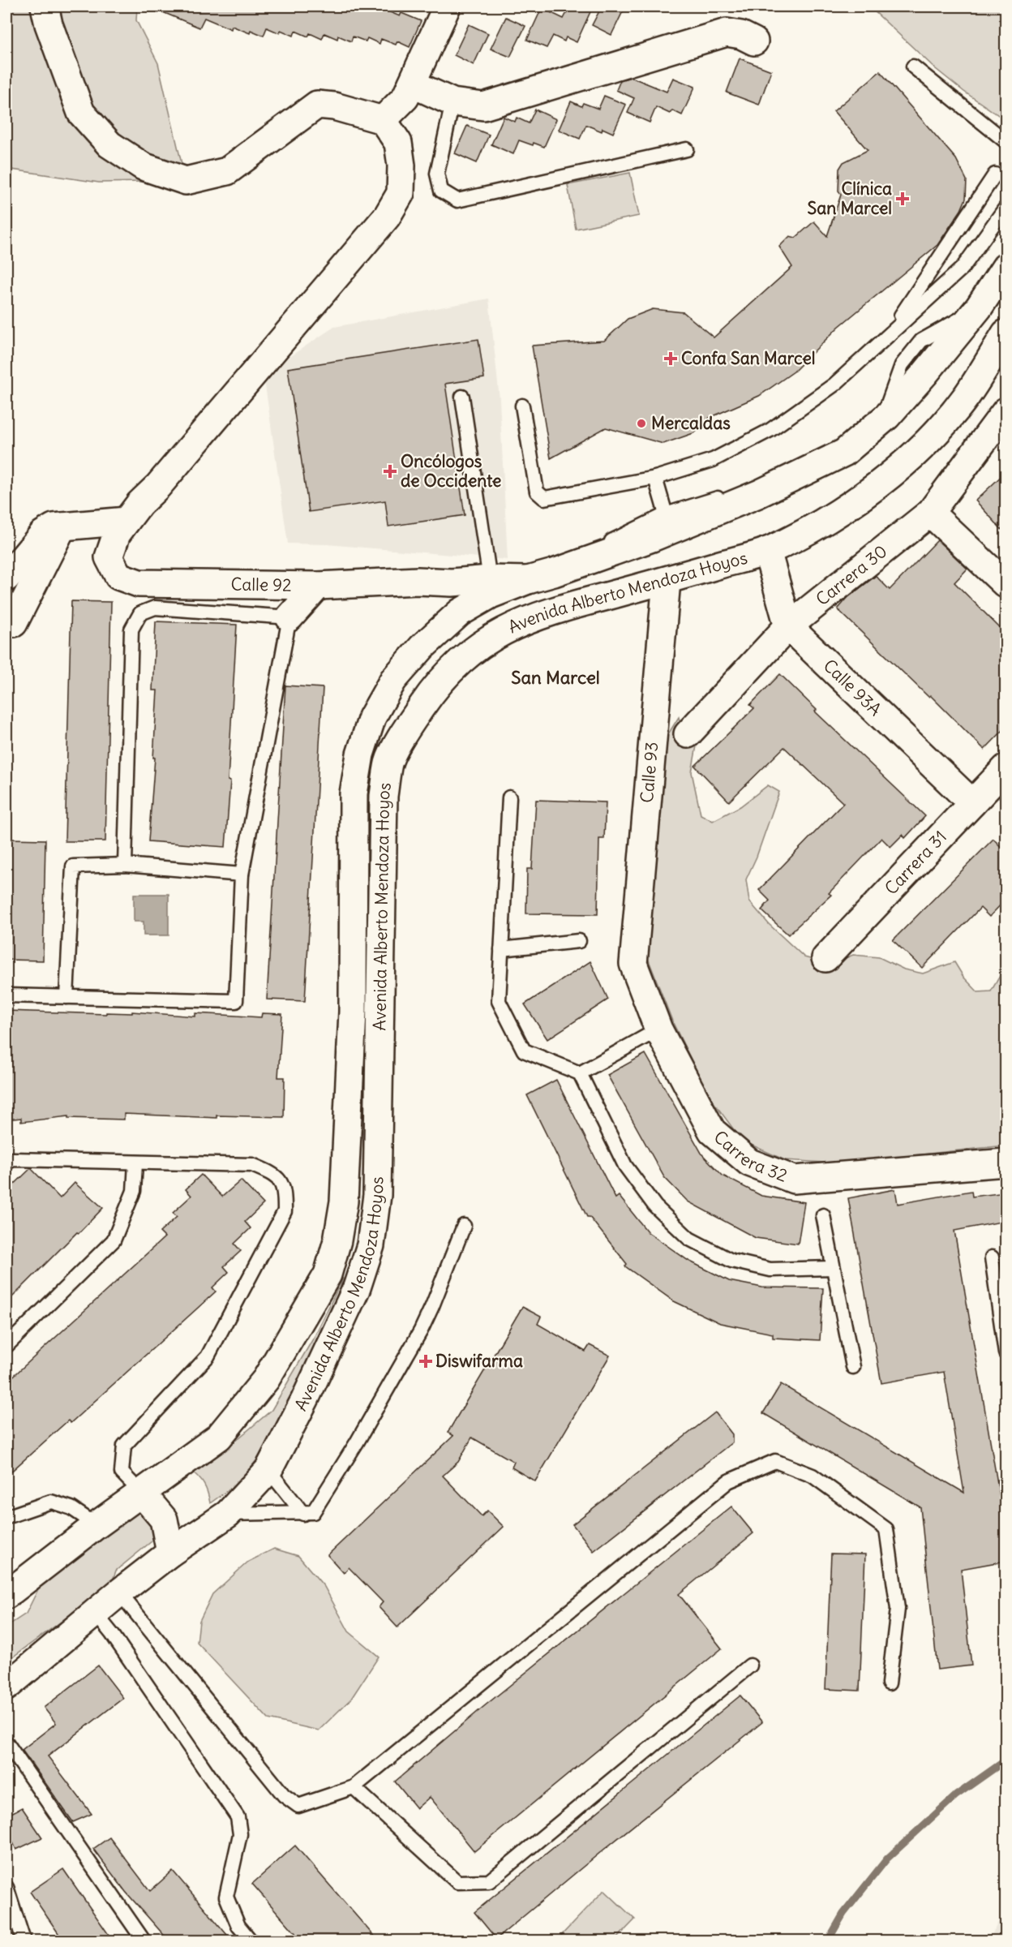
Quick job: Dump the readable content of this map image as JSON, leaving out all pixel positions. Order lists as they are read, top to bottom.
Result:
{
  "streets": {
    "street": [
      "Carrera 30",
      "Calle 92",
      "Avenida Alberto Mendoza Hoyos",
      "Calle 93A",
      "Calle 93",
      "Carrera 31",
      "Carrera 32"
    ]
  },
  "crossings": [
    ["Carrera 30", "Calle 93A"],
    ["Calle 92", "Avenida Alberto Mendoza Hoyos"],
    ["Avenida Alberto Mendoza Hoyos", "Calle 93"],
    ["Calle 93A", "Carrera 31"],
    ["Calle 93", "Carrera 32"]
  ],
  "districts": ["San Marcel"],
  "places": {
    "health": [
      "Clínica San Marcel",
      "Confa San Marcel",
      "Oncólogos de Occidente",
      "Diswifarma"
    ],
    "other": ["Mercaldas"]
  }
}
